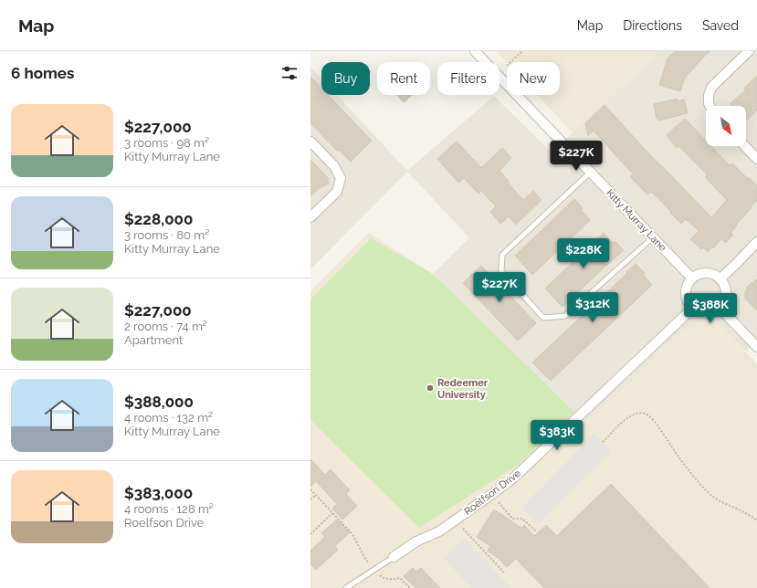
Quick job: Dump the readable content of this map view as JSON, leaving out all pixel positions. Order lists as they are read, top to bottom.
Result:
{
  "streets": {
    "street": ["Kitty Murray Lane", "Roelfson Drive"]
  },
  "crossings": [
    ["Kitty Murray Lane", "Roelfson Drive"]
  ],
  "places": ["Redeemer University"],
  "north": "bottom right",
  "page": {
    "header": "Map",
    "nav": ["Map", "Directions", "Saved"],
    "heading": "6 homes",
    "chip": [
      "Buy",
      "Rent",
      "Filters",
      "New"
    ],
    "list": [
      {
        "name": "$227,000",
        "note": "3 rooms · 98 m² · Kitty Murray Lane"
      },
      {
        "name": "$228,000",
        "note": "3 rooms · 80 m² · Kitty Murray Lane"
      },
      {
        "name": "$227,000",
        "note": "2 rooms · 74 m² · Apartment"
      },
      {
        "name": "$388,000",
        "note": "4 rooms · 132 m² · Kitty Murray Lane"
      },
      {
        "name": "$383,000",
        "note": "4 rooms · 128 m² · Roelfson Drive"
      }
    ],
    "price": [
      "$227K",
      "$228K",
      "$227K",
      "$312K",
      "$388K",
      "$383K"
    ]
  }
}
